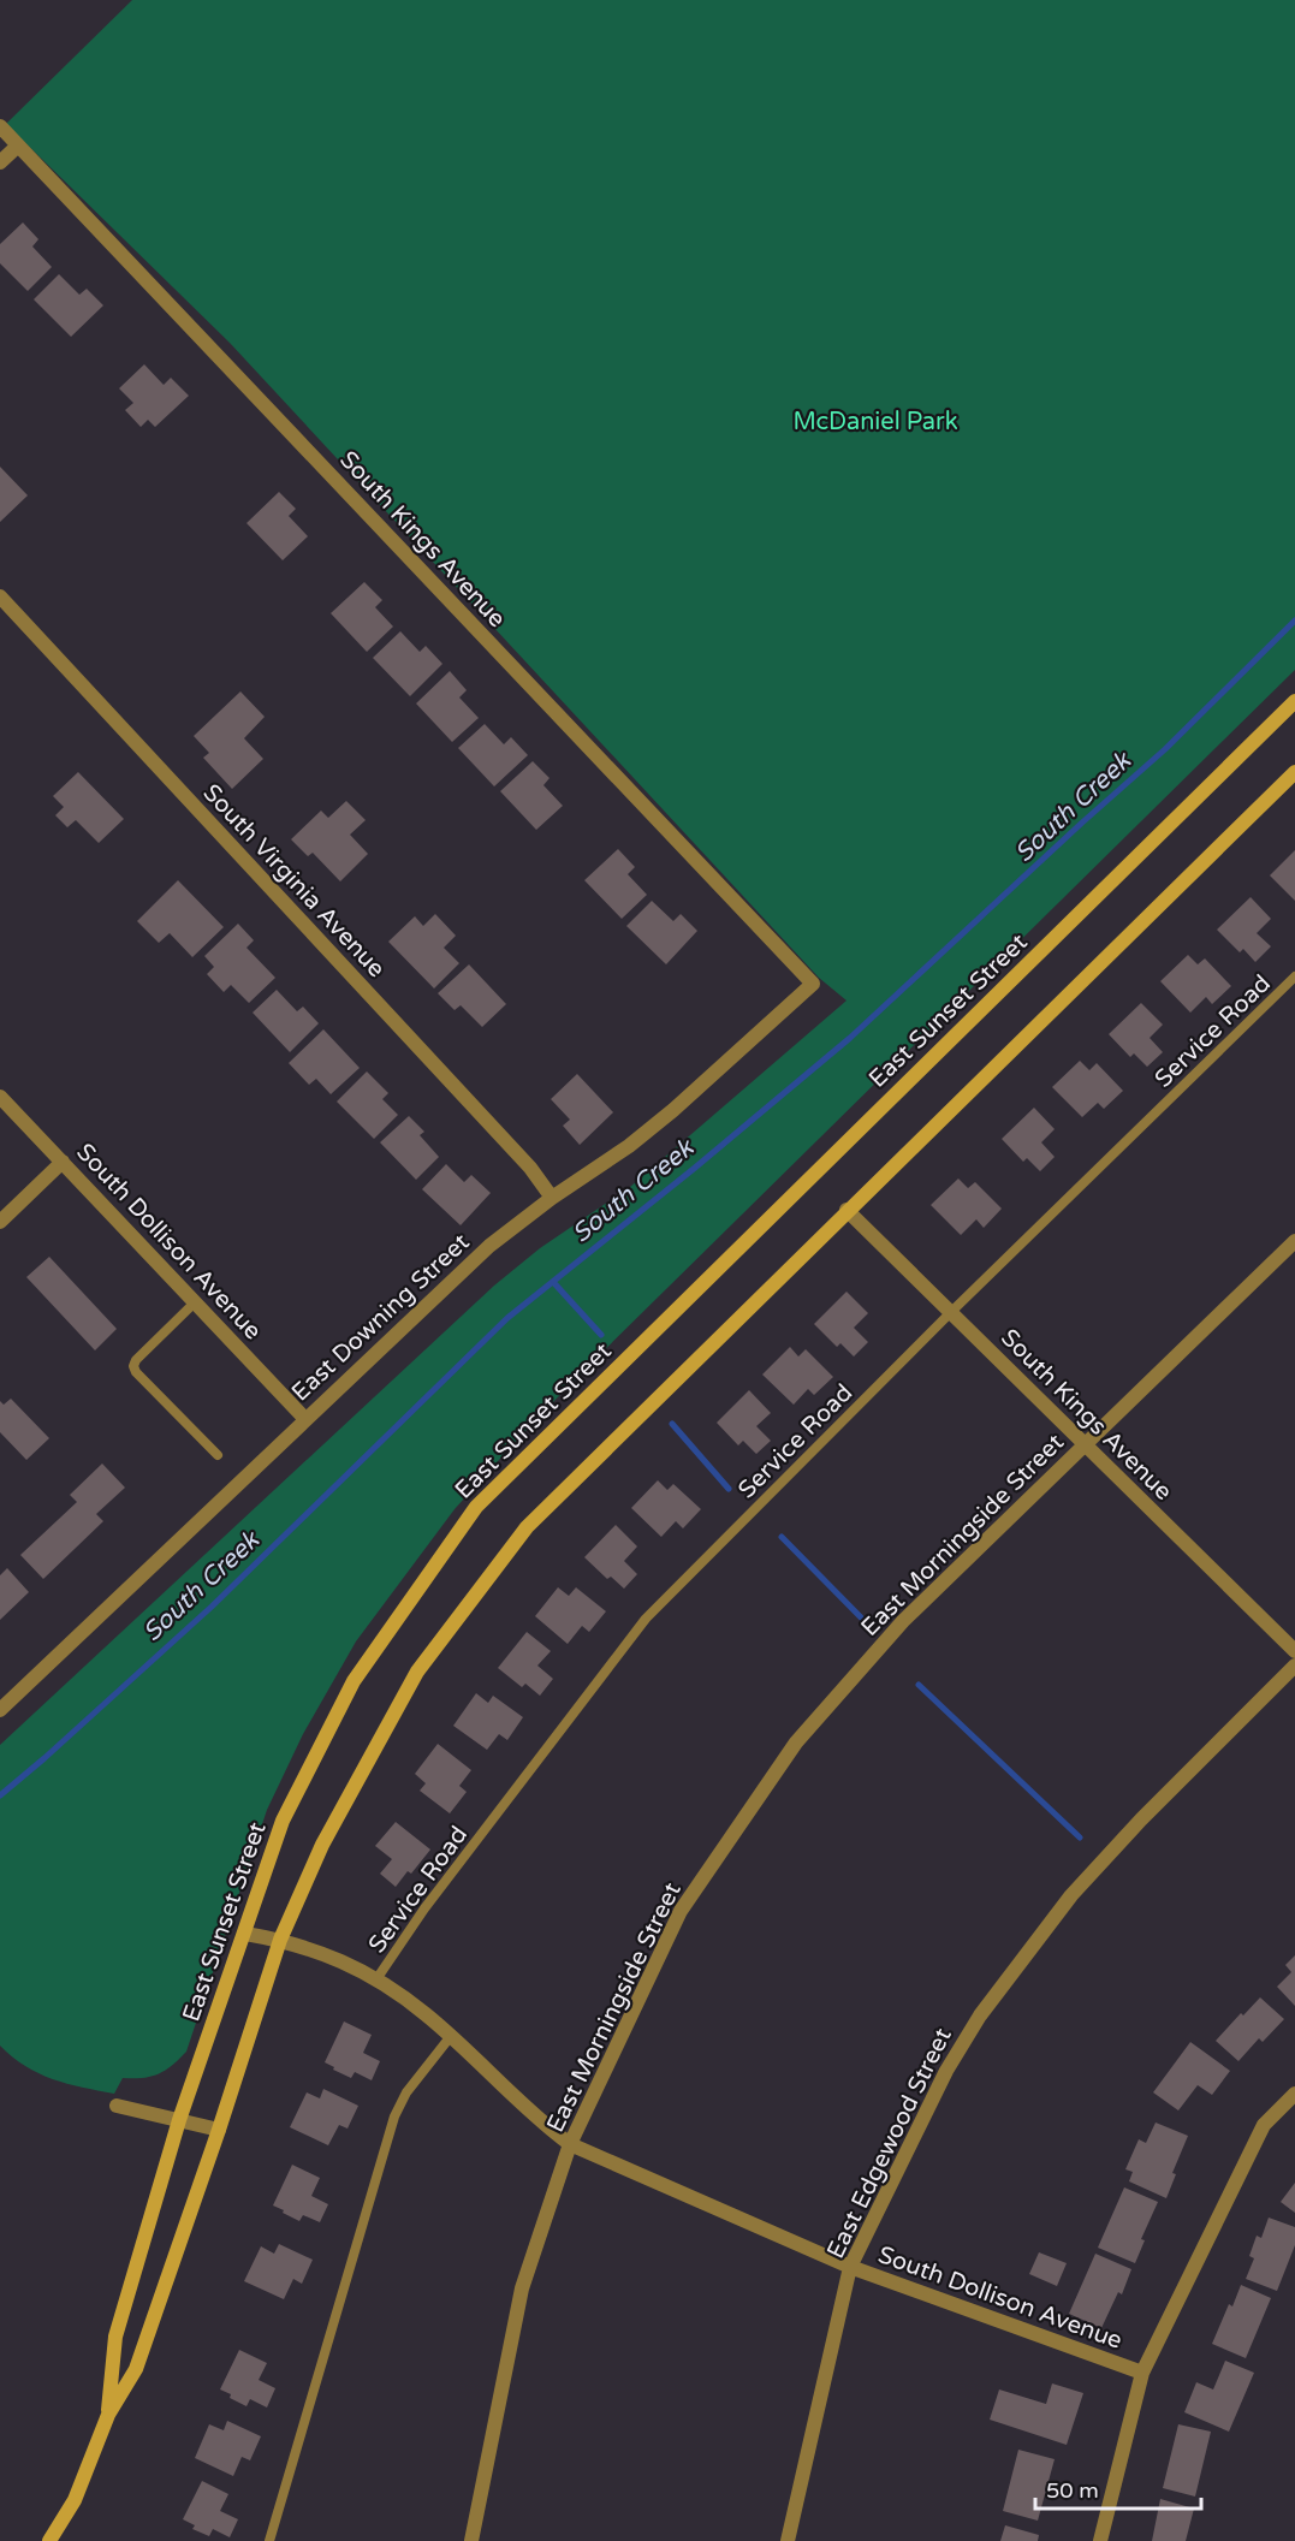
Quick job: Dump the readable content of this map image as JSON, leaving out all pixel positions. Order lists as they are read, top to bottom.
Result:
{
  "streets": {
    "main road": ["East Sunset Street"],
    "street": [
      "South Kings Avenue",
      "South Virginia Avenue",
      "South Dollison Avenue",
      "East Downing Street",
      "East Morningside Street",
      "East Edgewood Street"
    ],
    "lane": ["Service Road"]
  },
  "crossings": [
    ["South Kings Avenue", "East Sunset Street"],
    ["South Kings Avenue", "Service Road"],
    ["South Kings Avenue", "East Downing Street"],
    ["South Kings Avenue", "East Morningside Street"],
    ["South Virginia Avenue", "East Downing Street"],
    ["East Sunset Street", "South Dollison Avenue"],
    ["Service Road", "South Dollison Avenue"],
    ["South Dollison Avenue", "East Downing Street"],
    ["South Dollison Avenue", "East Morningside Street"],
    ["South Dollison Avenue", "East Edgewood Street"]
  ],
  "water": ["South Creek"],
  "parks": ["McDaniel Park"],
  "scale_bar": "50 m"
}
